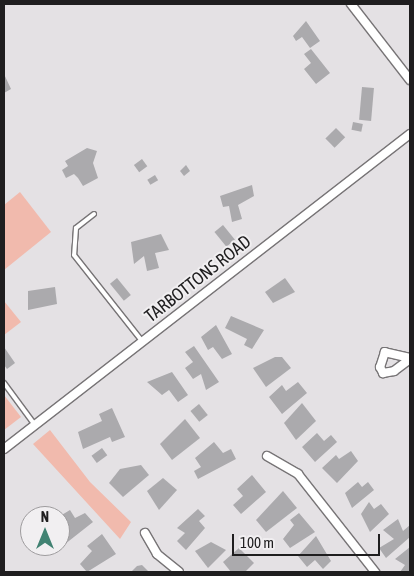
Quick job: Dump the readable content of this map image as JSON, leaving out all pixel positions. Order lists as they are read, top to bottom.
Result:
{
  "streets": {
    "street": ["TARBOTTONS ROAD"]
  },
  "scale_bar": "100 m",
  "north": "top"
}
